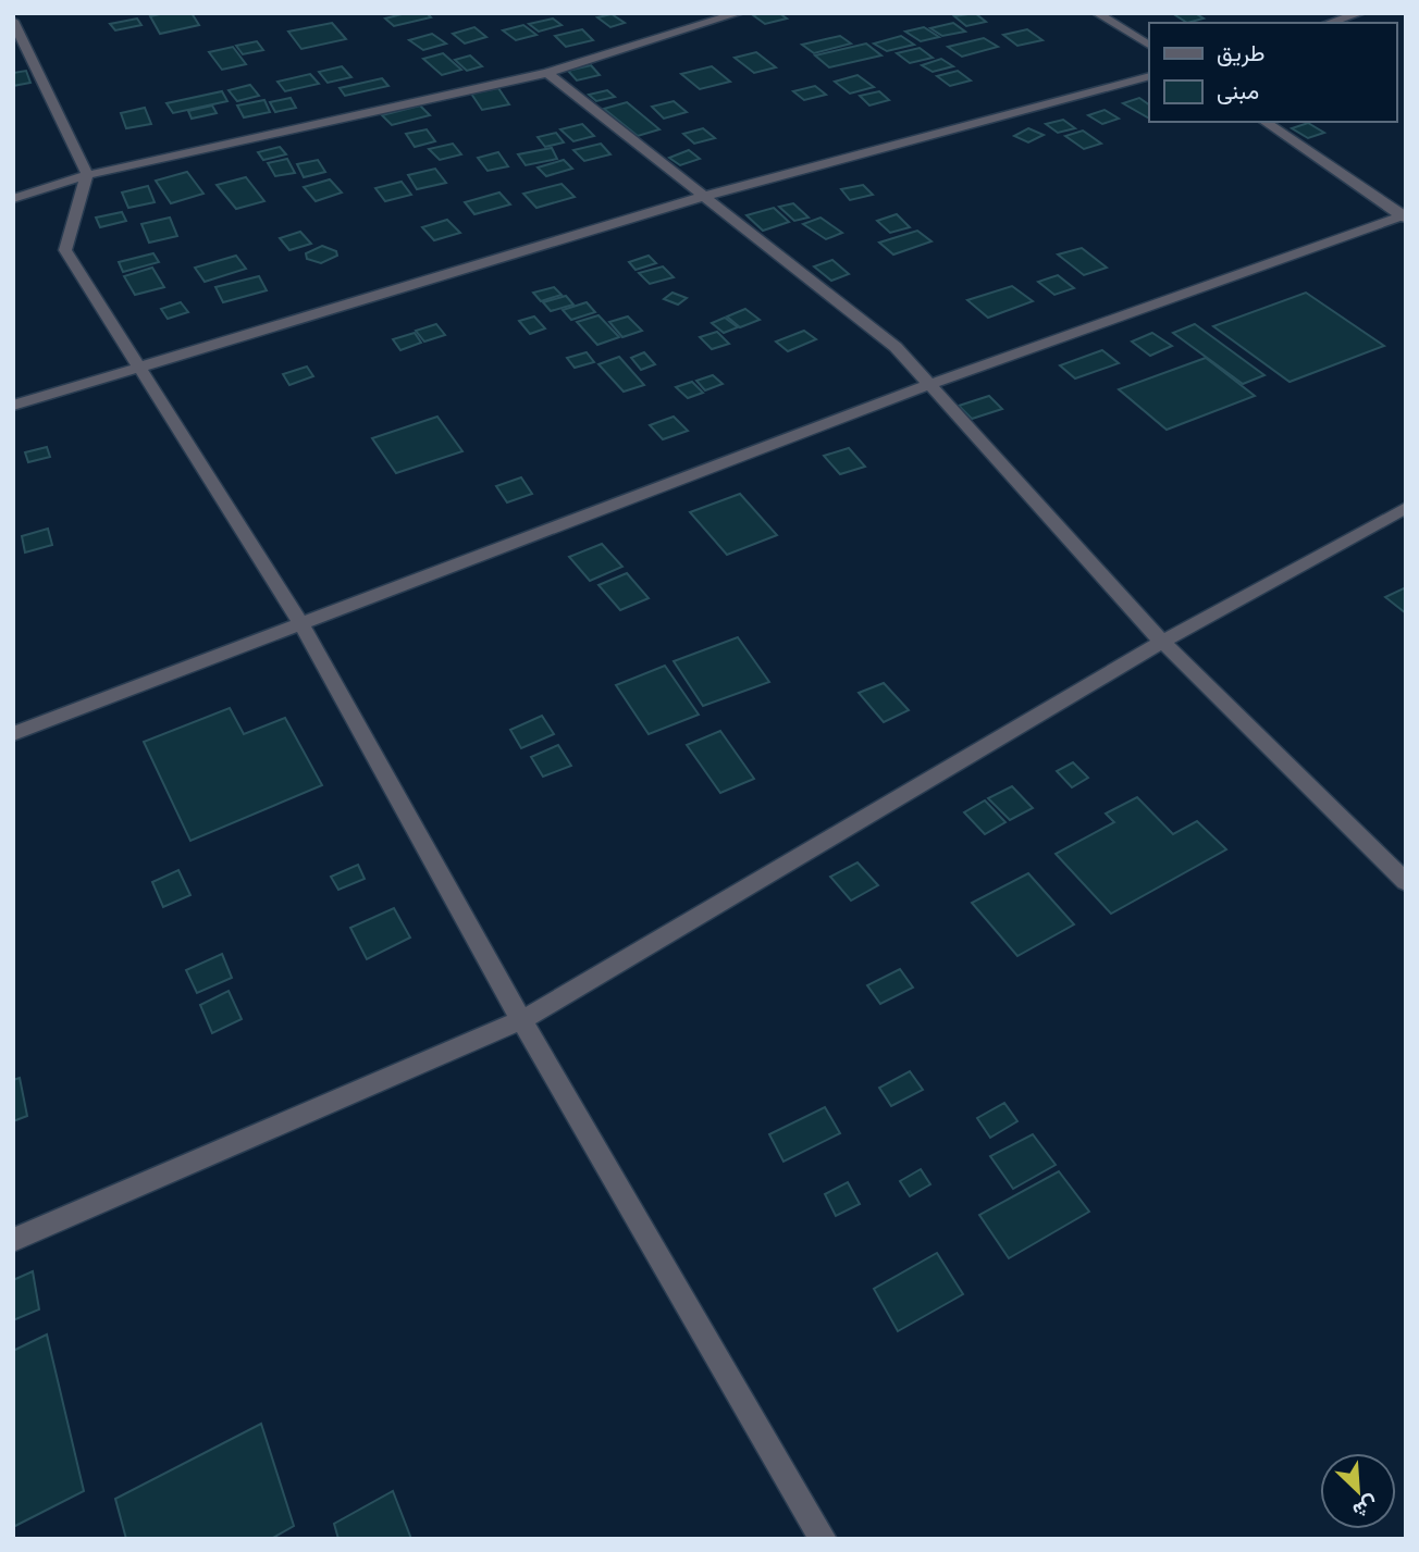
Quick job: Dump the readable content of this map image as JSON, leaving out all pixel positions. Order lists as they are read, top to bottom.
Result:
{
  "legend": ["طريق", "مبنى"],
  "north": "bottom right"
}
